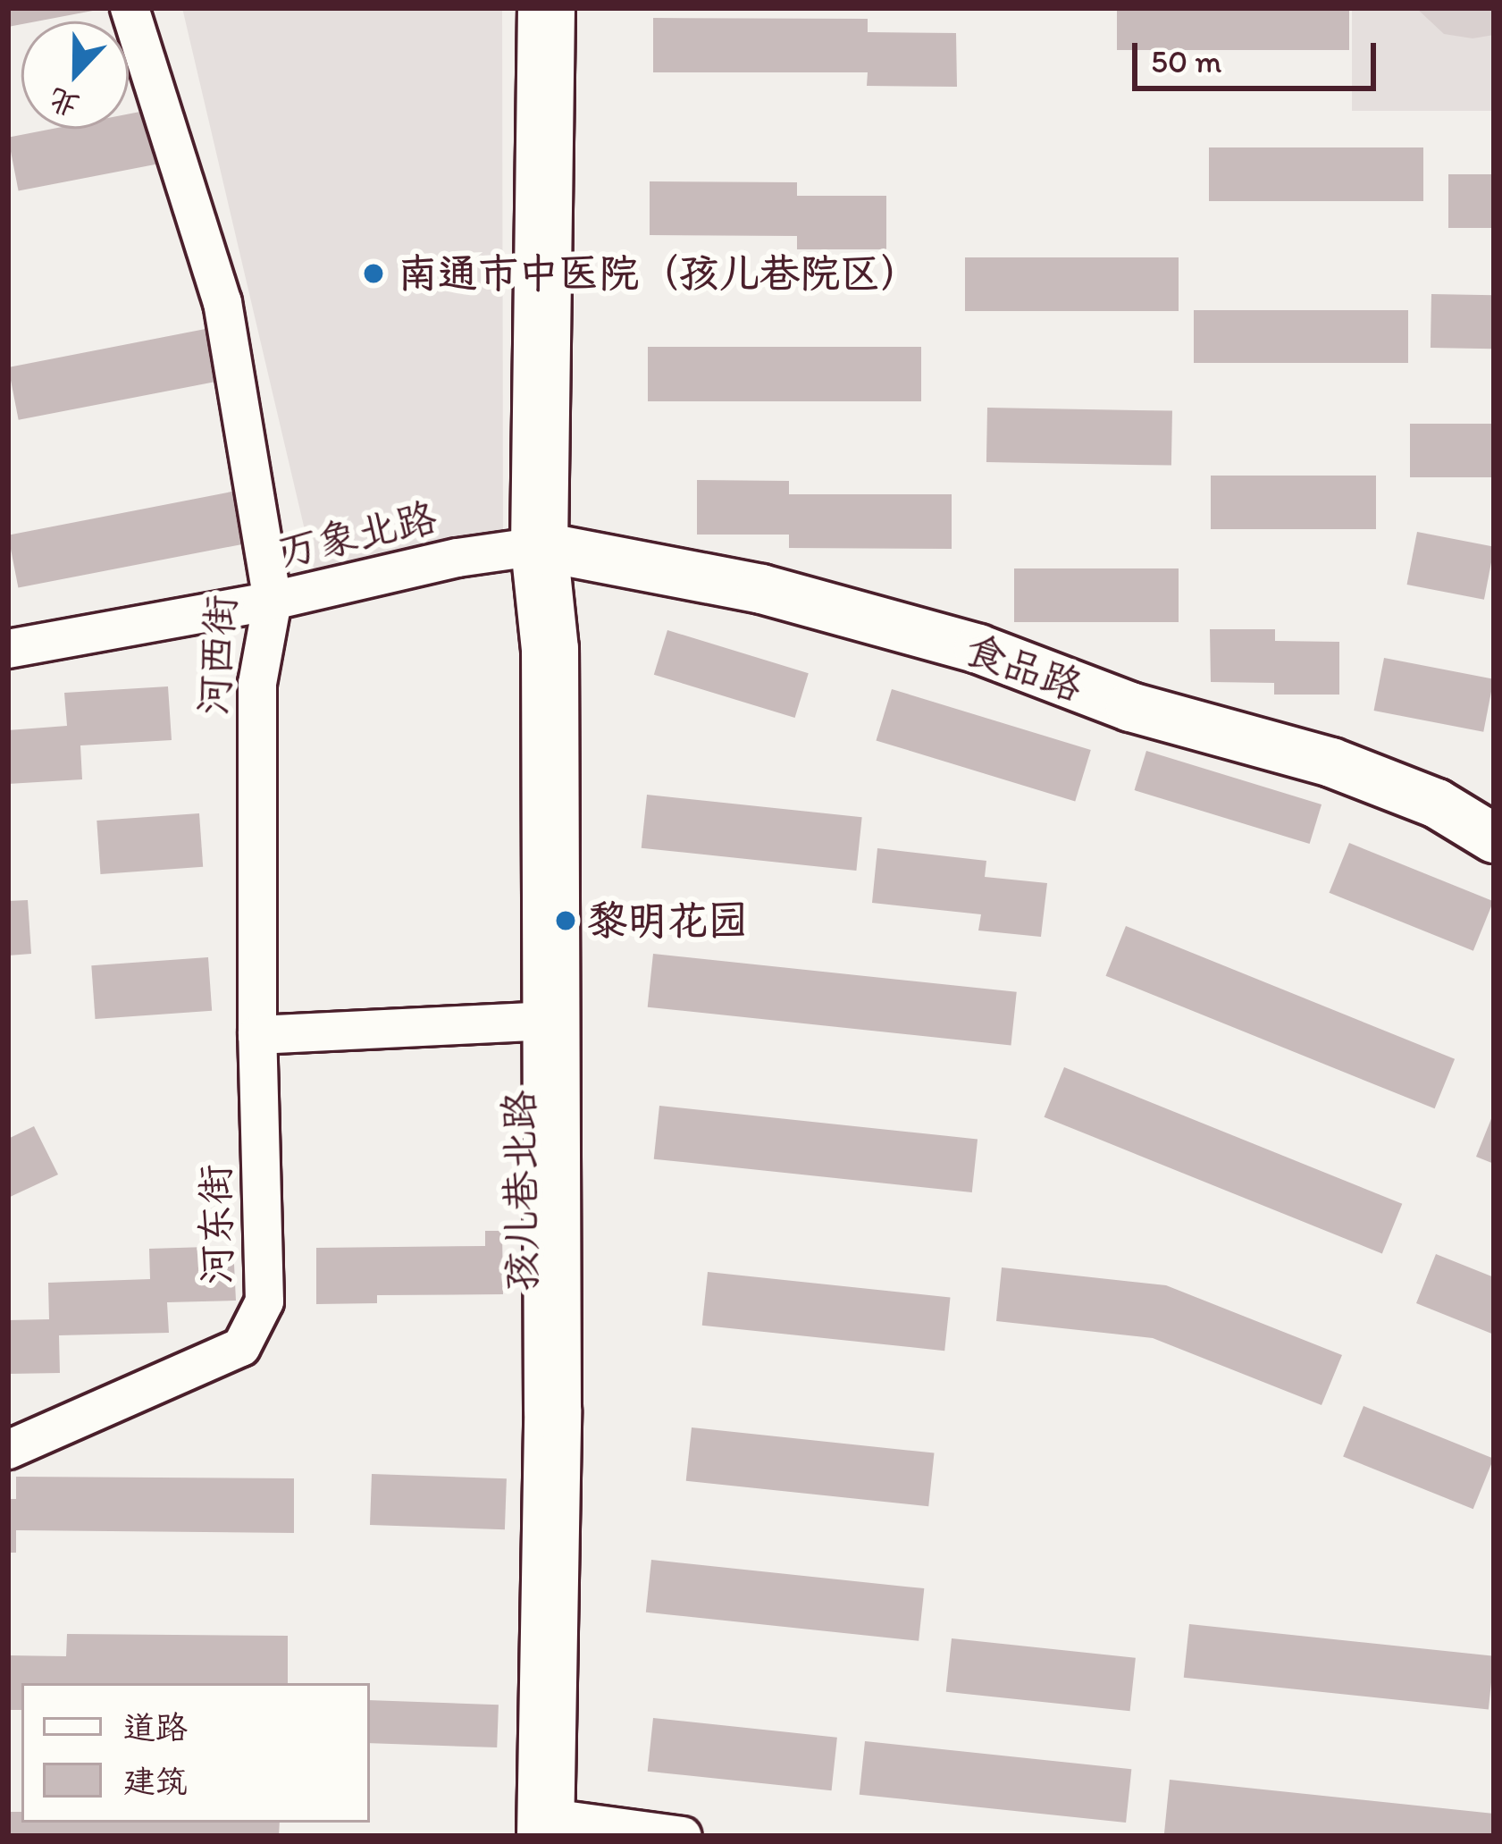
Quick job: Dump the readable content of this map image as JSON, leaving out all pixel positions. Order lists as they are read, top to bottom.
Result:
{
  "streets": {
    "main road": ["孩儿巷北路"],
    "street": [
      "万象北路",
      "河西街",
      "食品路",
      "河东街"
    ]
  },
  "crossings": [
    ["万象北路", "河西街"],
    ["万象北路", "食品路"],
    ["万象北路", "孩儿巷北路"],
    ["河西街", "河东街"],
    ["食品路", "孩儿巷北路"]
  ],
  "places": ["南通市中医院（孩儿巷院区）", "黎明花园"],
  "legend": ["道路", "建筑"],
  "scale_bar": "50 m",
  "north": "bottom"
}
